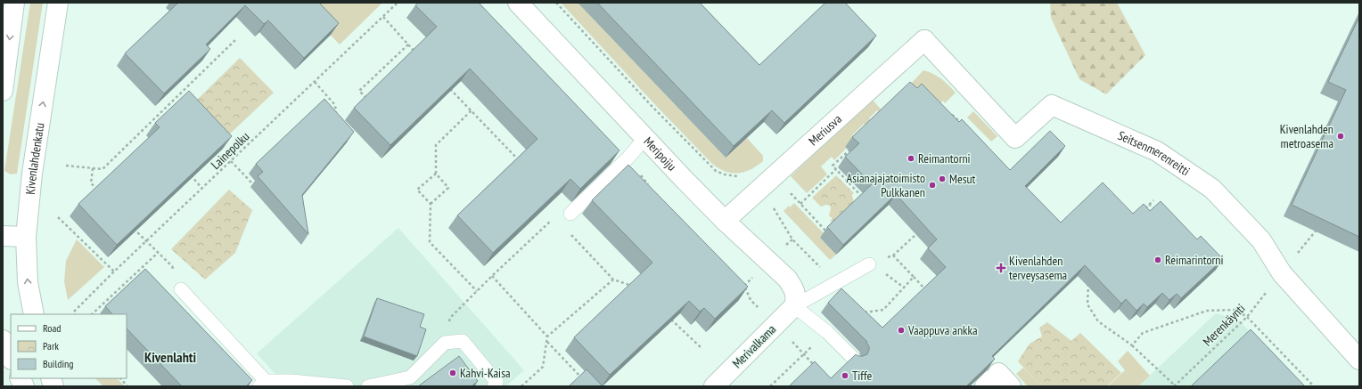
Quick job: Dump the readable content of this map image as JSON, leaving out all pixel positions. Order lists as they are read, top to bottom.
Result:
{
  "streets": {
    "street": [
      "Meriusva",
      "Meripoiju",
      "Seitsenmerenreitti",
      "Kivenlahdenkatu",
      "Merivalkama"
    ],
    "path": ["Lainepolku", "Merenkäynti"]
  },
  "crossings": [
    ["Meriusva", "Meripoiju"],
    ["Meriusva", "Seitsenmerenreitti"],
    ["Meripoiju", "Merivalkama"],
    ["Seitsenmerenreitti", "Merenkäynti"]
  ],
  "one_way": ["Kivenlahdenkatu"],
  "districts": ["Kivenlahti"],
  "places": {
    "other": [
      "Kivenlahden metroasema",
      "Reimantorni",
      "Mesut",
      "Asianajajatoimisto Pulkkanen",
      "Reimarintorni",
      "Vaappuva ankka",
      "Kahvi-Kaisa",
      "Tiffe"
    ],
    "health": ["Kivenlahden terveysasema"]
  },
  "legend": ["Road", "Park", "Building"]
}
